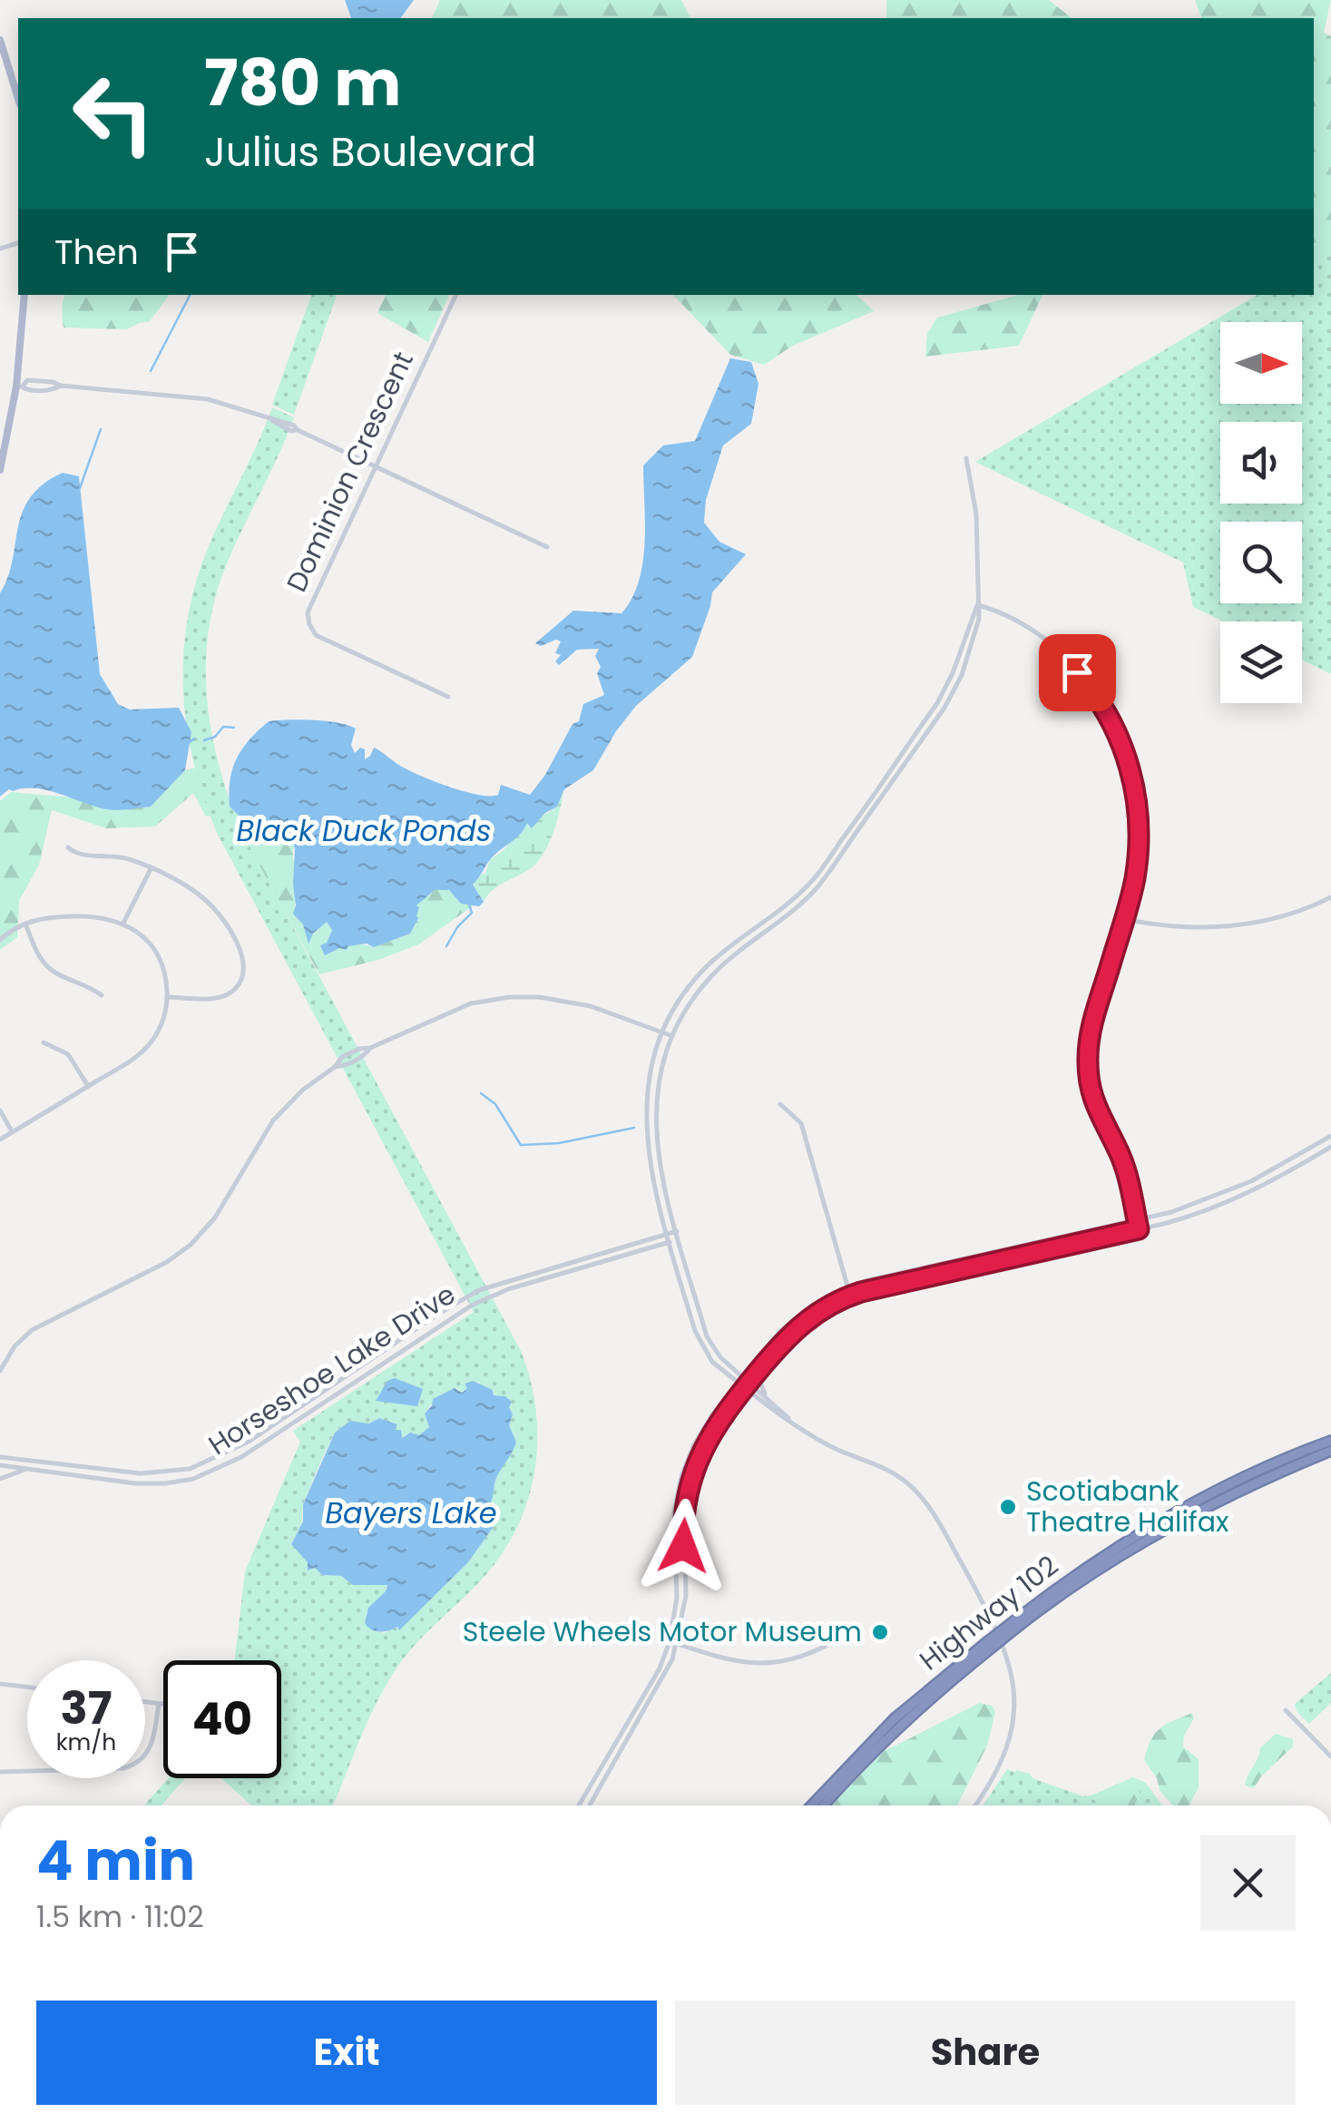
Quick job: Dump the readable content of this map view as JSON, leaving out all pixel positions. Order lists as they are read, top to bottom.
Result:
{
  "streets": {
    "highway": ["Highway 102"],
    "street": ["Dominion Crescent", "Horseshoe Lake Drive"]
  },
  "water": ["Black Duck Ponds", "Bayers Lake"],
  "places": ["Scotiabank Theatre Halifax", "Steele Wheels Motor Museum"],
  "north": "right",
  "page": {
    "turn": ["780 m", "Julius Boulevard"],
    "then": "Then",
    "speed": "37 km/h",
    "limit": "40",
    "heading": ["4 min", "1.5 km · 11:02"],
    "buttons": ["Exit", "Share"]
  }
}
